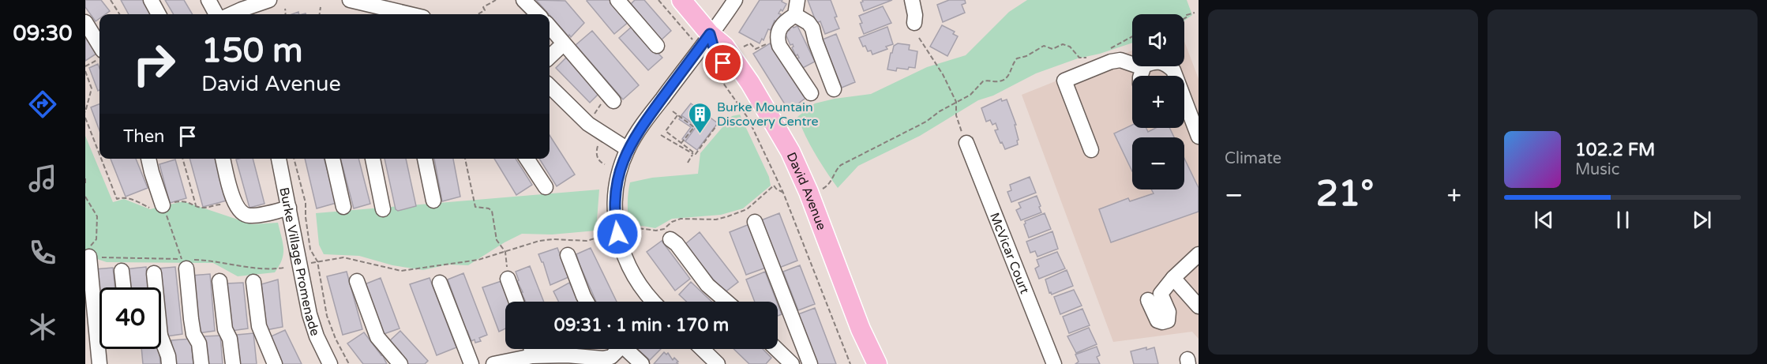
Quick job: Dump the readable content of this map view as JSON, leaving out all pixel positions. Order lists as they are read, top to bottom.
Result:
{
  "streets": {
    "main road": ["David Avenue"],
    "street": ["McVicar Court", "Burke Village Promenade"]
  },
  "places": {
    "building": ["Burke Mountain Discovery Centre"]
  },
  "page": {
    "tabs": "09:30",
    "tile": "Climate",
    "map_buttons": ["+", "−"],
    "turn": ["150 m", "David Avenue"],
    "then": "Then",
    "song": ["102.2 FM", "Music"],
    "heat": ["−", "21°", "+"],
    "limit": "40",
    "trip": "09:31 · 1 min · 170 m"
  }
}
